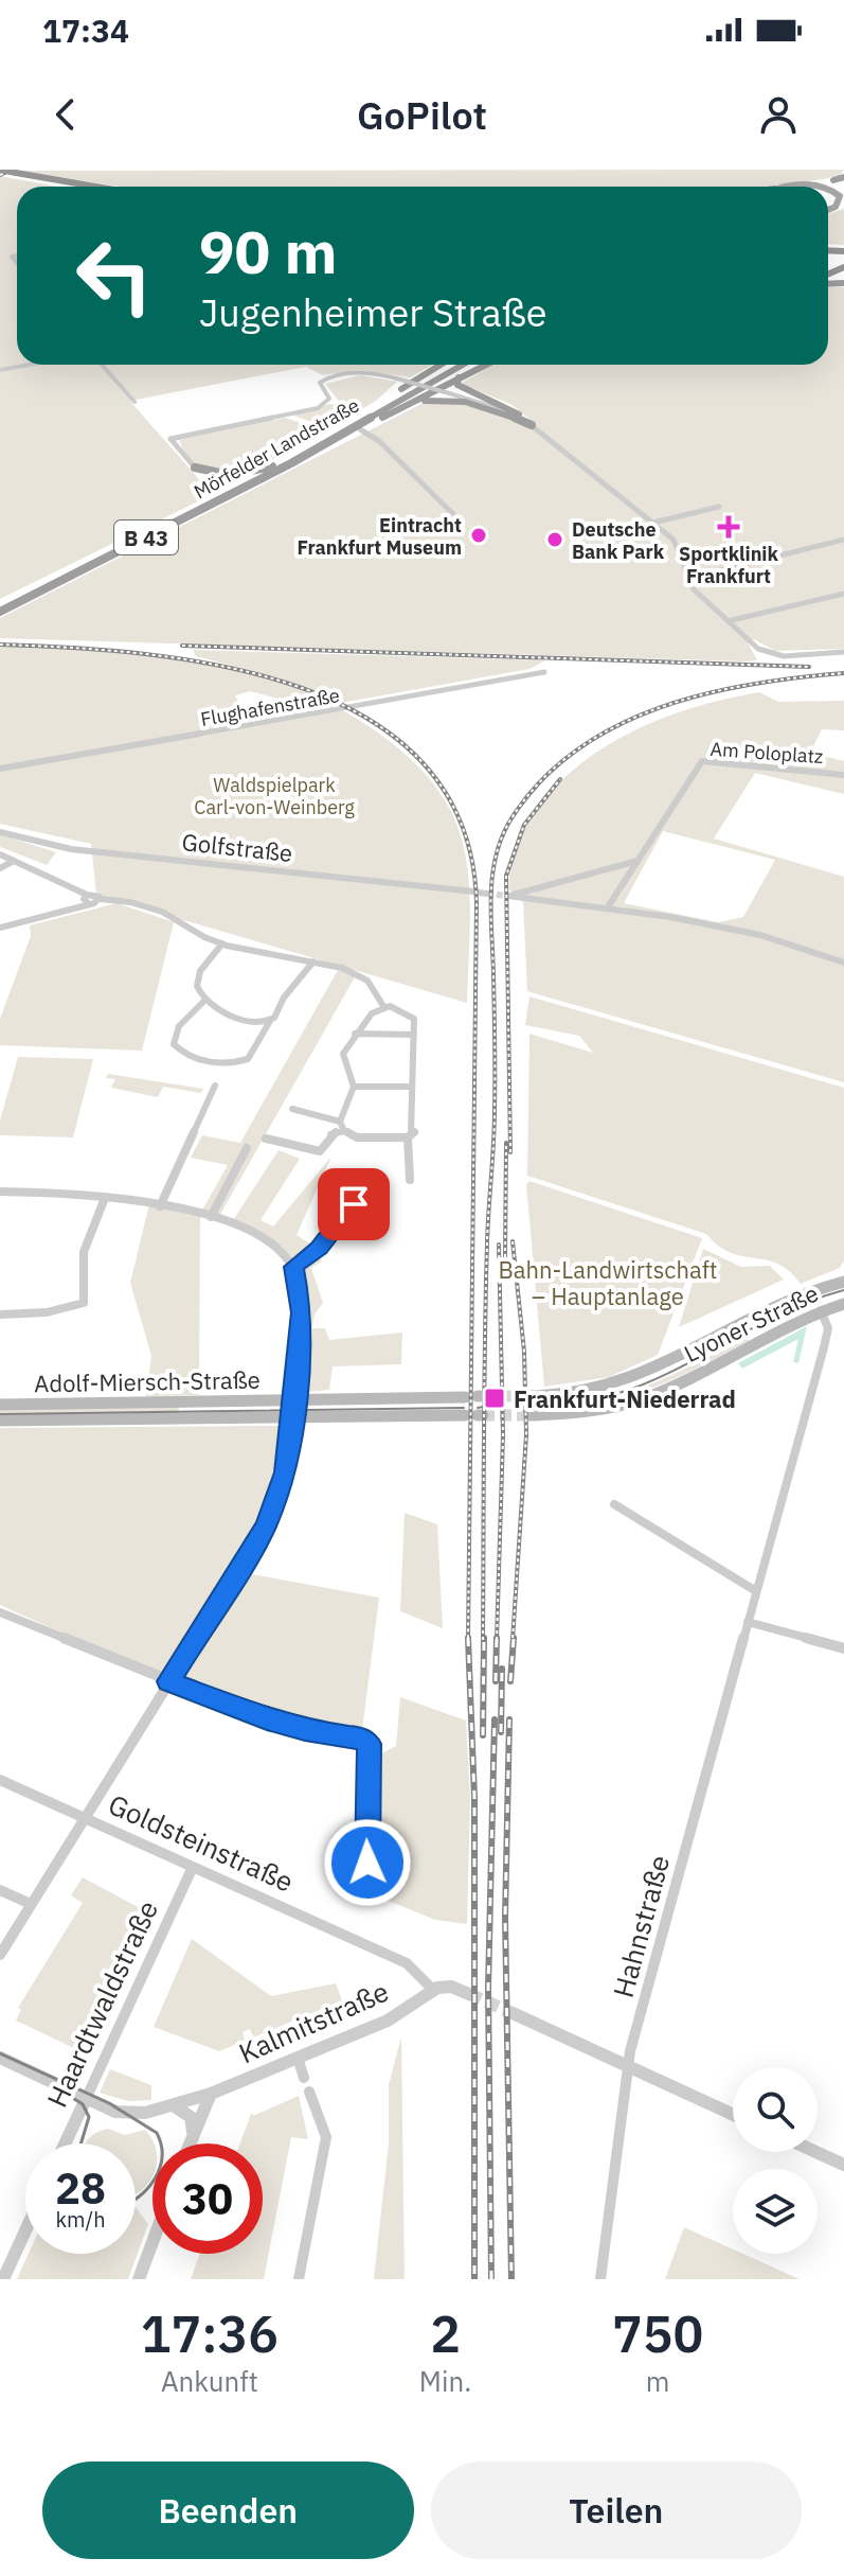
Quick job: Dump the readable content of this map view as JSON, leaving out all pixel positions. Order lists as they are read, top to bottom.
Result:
{
  "streets": {
    "highway": ["Mörfelder Landstraße", "B 43"],
    "main road": ["Lyoner Straße", "Adolf-Miersch-Straße"],
    "street": [
      "Flughafenstraße",
      "Am Poloplatz",
      "Golfstraße",
      "Goldsteinstraße",
      "Hahnstraße",
      "Haardtwaldstraße",
      "Kalmitstraße"
    ]
  },
  "crossings": [
    ["Lyoner Straße", "Hahnstraße"],
    ["Goldsteinstraße", "Haardtwaldstraße"],
    ["Goldsteinstraße", "Kalmitstraße"],
    ["Haardtwaldstraße", "Kalmitstraße"]
  ],
  "parks": ["Waldspielpark Carl-von-Weinberg", "Bahn-Landwirtschaft – Hauptanlage"],
  "places": {
    "health": ["Sportklinik Frankfurt"],
    "other": ["Eintracht Frankfurt Museum", "Deutsche Bank Park"],
    "transit": ["Frankfurt-Niederrad"]
  },
  "page": {
    "status": "17:34",
    "header": "GoPilot",
    "turn": ["90 m", "Jugenheimer Straße"],
    "speed": "28 km/h",
    "limit": "30",
    "eta": [
      "17:36",
      "Ankunft",
      "2",
      "Min.",
      "750",
      "m"
    ],
    "buttons": ["Beenden", "Teilen"]
  }
}
